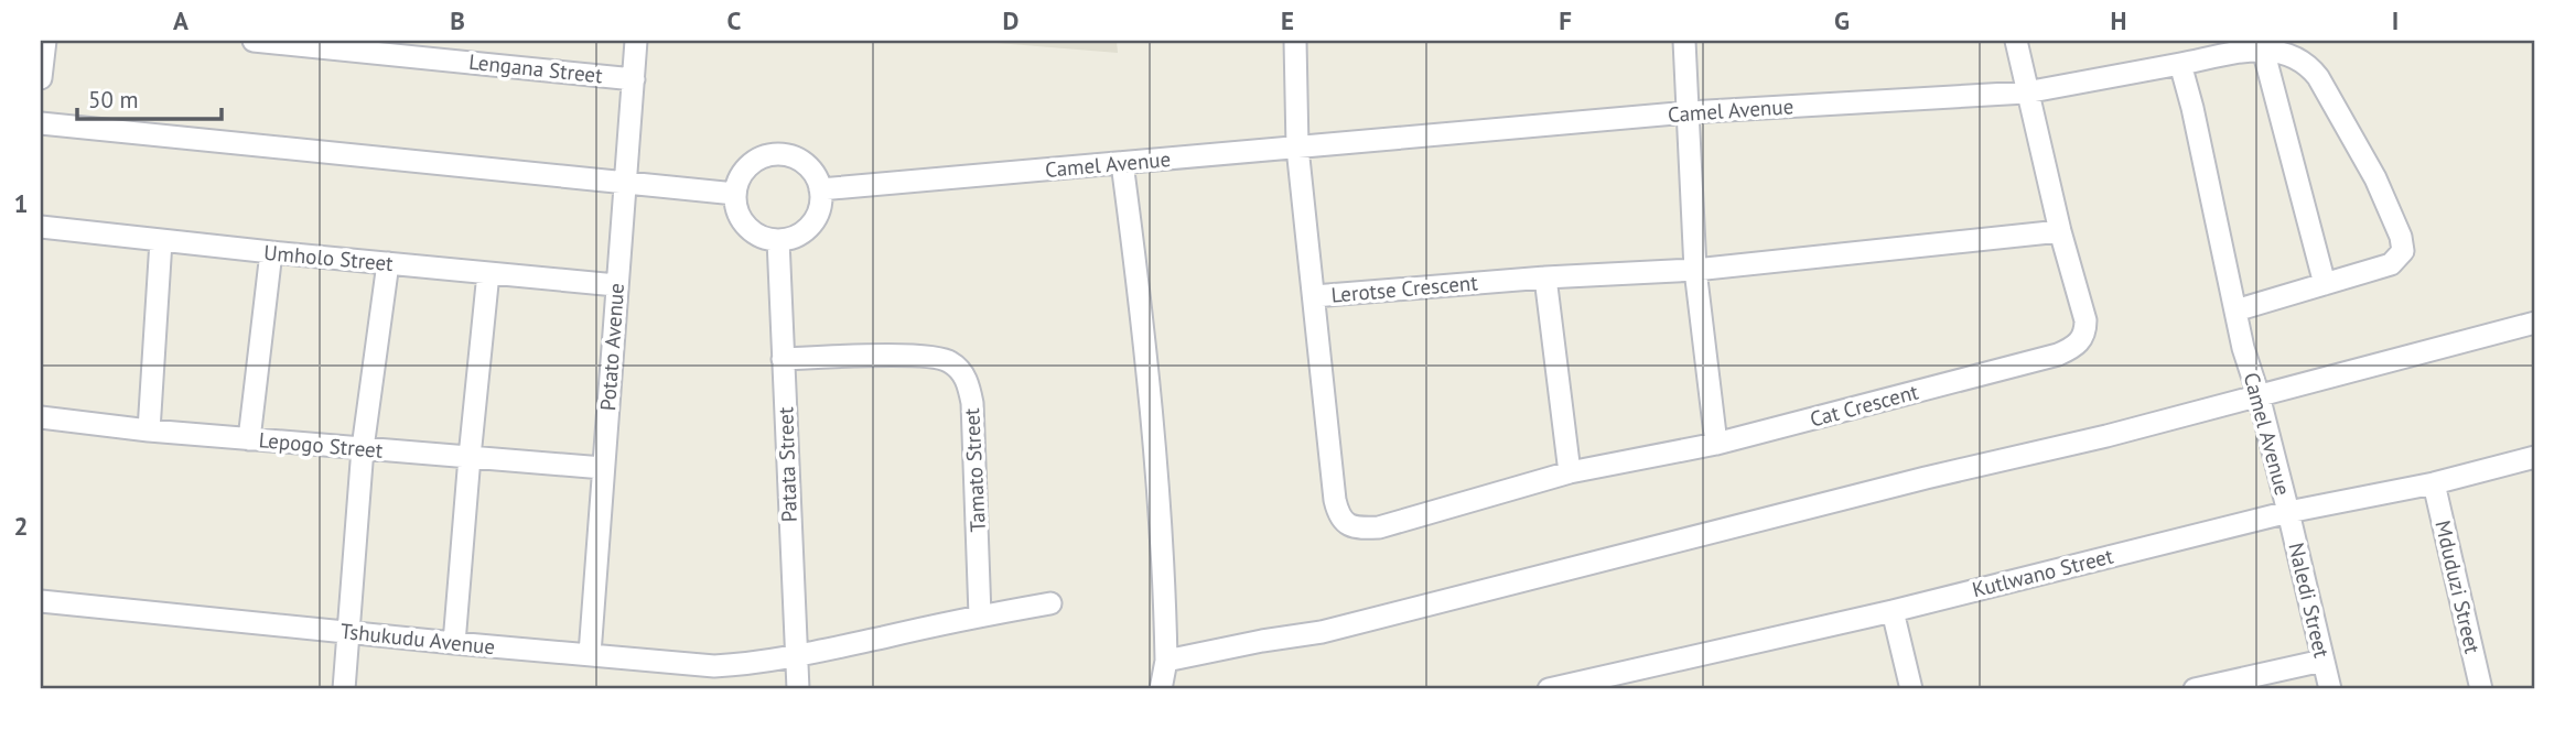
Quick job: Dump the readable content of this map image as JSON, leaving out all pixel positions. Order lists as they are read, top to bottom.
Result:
{
  "streets": {
    "street": [
      "Lengana Street",
      "Camel Avenue",
      "Umholo Street",
      "Lerotse Crescent",
      "Potato Avenue",
      "Cat Crescent",
      "Lepogo Street",
      "Patata Street",
      "Tamato Street",
      "Kutlwano Street",
      "Mduduzi Street",
      "Naledi Street",
      "Tshukudu Avenue"
    ]
  },
  "crossings": [
    ["Lengana Street", "Potato Avenue"],
    ["Camel Avenue", "Cat Crescent"],
    ["Camel Avenue", "Patata Street"],
    ["Camel Avenue", "Kutlwano Street"],
    ["Camel Avenue", "Naledi Street"],
    ["Umholo Street", "Potato Avenue"],
    ["Lerotse Crescent", "Cat Crescent"],
    ["Potato Avenue", "Lepogo Street"],
    ["Potato Avenue", "Tshukudu Avenue"],
    ["Patata Street", "Tamato Street"],
    ["Patata Street", "Tshukudu Avenue"],
    ["Kutlwano Street", "Mduduzi Street"],
    ["Kutlwano Street", "Naledi Street"]
  ],
  "scale_bar": "50 m",
  "grid": {
    "columns": [
      "A",
      "B",
      "C",
      "D",
      "E",
      "F",
      "G",
      "H",
      "I"
    ],
    "rows": ["1", "2"]
  }
}
